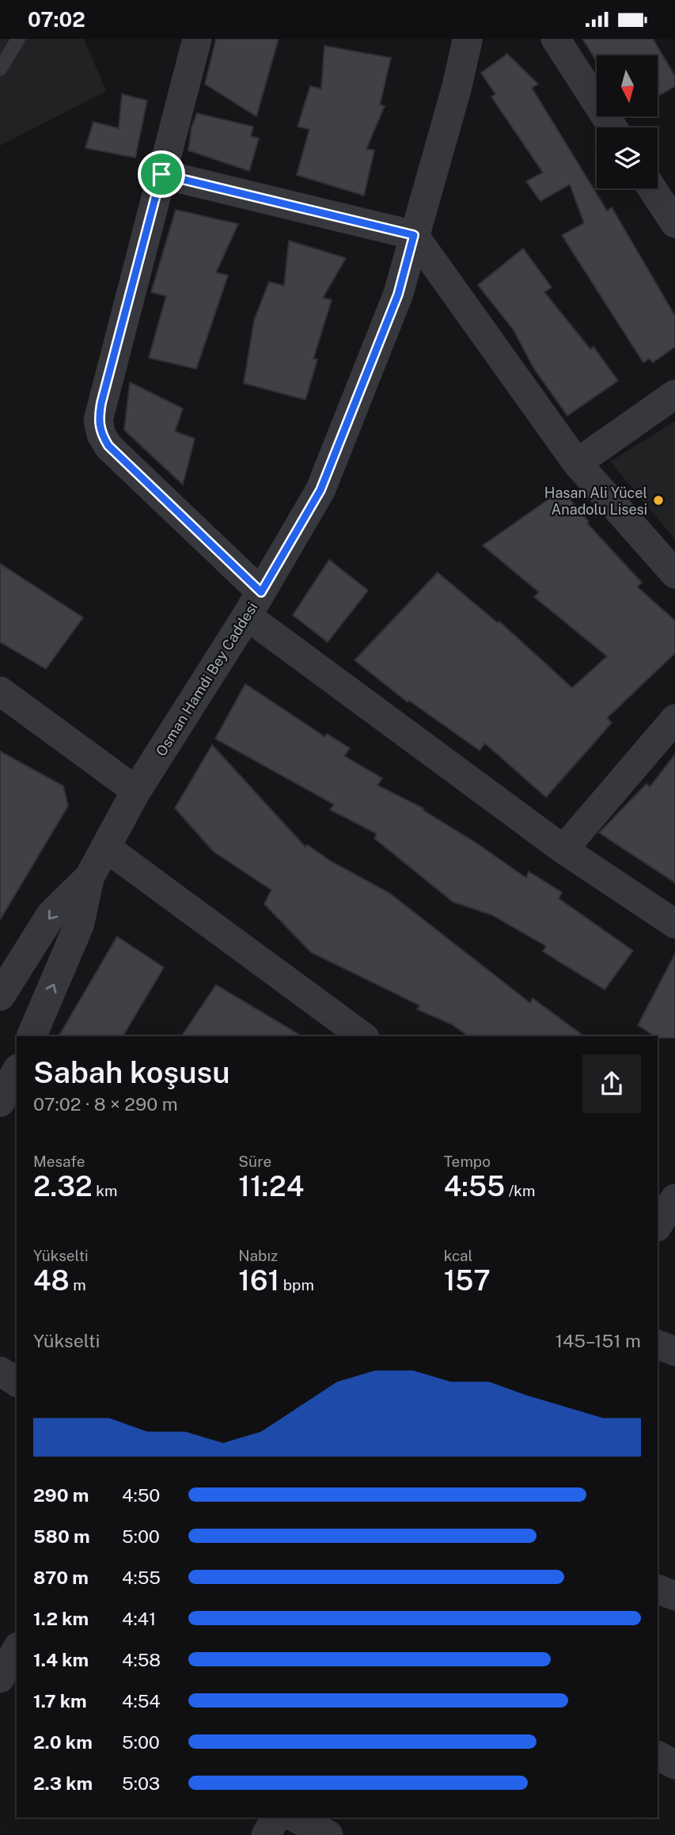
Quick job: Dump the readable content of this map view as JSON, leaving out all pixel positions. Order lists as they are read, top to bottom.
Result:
{
  "streets": {
    "street": ["Osman Hamdi Bey Caddesi"]
  },
  "places": ["Hasan Ali Yücel Anadolu Lisesi"],
  "north": "bottom",
  "page": {
    "status": "07:02",
    "heading": ["Sabah koşusu", "07:02 · 8 × 290 m"],
    "stats": [
      ["Mesafe", "2.32 km"],
      ["Süre", "11:24"],
      ["Tempo", "4:55 /km"],
      ["Yükselti", "48 m"],
      ["Nabız", "161 bpm"],
      ["kcal", "157"]
    ],
    "chart": ["Yükselti", "145–151 m"],
    "list": [
      {
        "name": "290 m",
        "note": "4:50"
      },
      {
        "name": "580 m",
        "note": "5:00"
      },
      {
        "name": "870 m",
        "note": "4:55"
      },
      {
        "name": "1.2 km",
        "note": "4:41"
      },
      {
        "name": "1.4 km",
        "note": "4:58"
      },
      {
        "name": "1.7 km",
        "note": "4:54"
      },
      {
        "name": "2.0 km",
        "note": "5:00"
      },
      {
        "name": "2.3 km",
        "note": "5:03"
      }
    ]
  }
}
